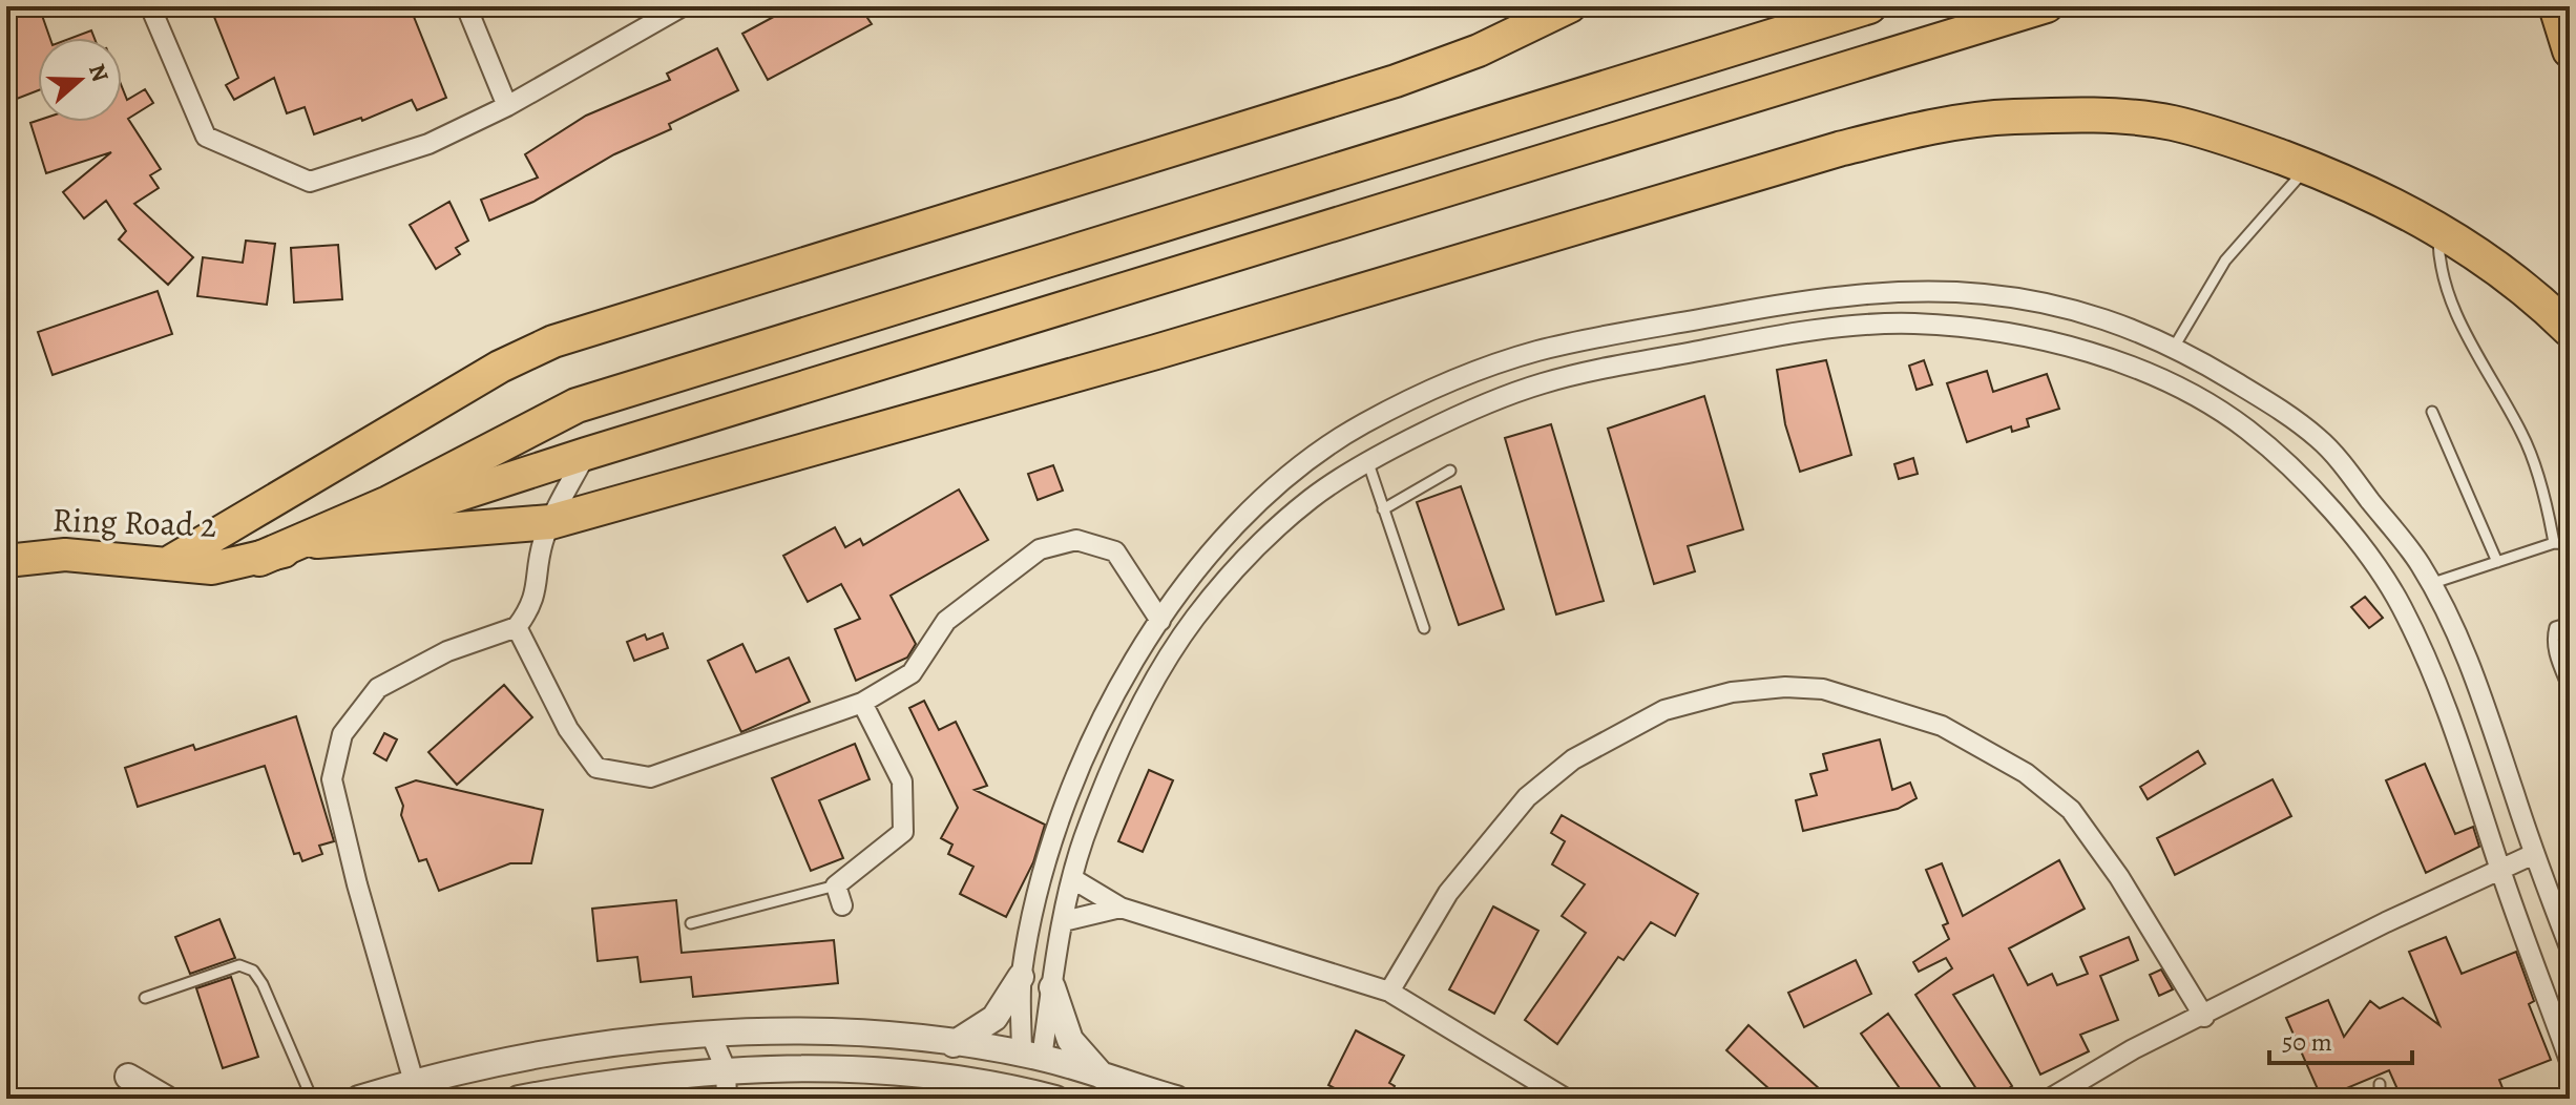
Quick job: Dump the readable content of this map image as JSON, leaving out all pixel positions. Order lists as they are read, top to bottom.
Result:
{
  "streets": {
    "main road": ["Ring Road 2"]
  },
  "scale_bar": "50 m",
  "north": "right"
}
